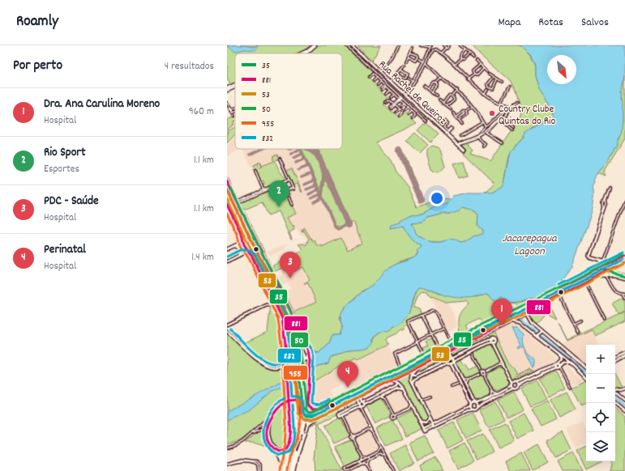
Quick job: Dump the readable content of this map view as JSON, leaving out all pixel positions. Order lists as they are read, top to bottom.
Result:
{
  "streets": {
    "street": ["Rua Rachel de Queiroz"]
  },
  "water": ["Jacarepagua Lagoon"],
  "places": ["Country Clube Quintas do Rio"],
  "lines": [
    "transit line 881",
    "transit line 50",
    "transit line 35",
    "transit line 955",
    "transit line 53",
    "transit line 832"
  ],
  "legend": [
    "35",
    "881",
    "53",
    "50",
    "955",
    "832"
  ],
  "north": "bottom right",
  "page": {
    "header": "Roamly",
    "nav": ["Mapa", "Rotas", "Salvos"],
    "heading": ["Por perto", "4 resultados"],
    "list": [
      {
        "mark": "1",
        "name": "Dra. Ana Carulina Moreno",
        "note": "Hospital",
        "value": "960 m"
      },
      {
        "mark": "2",
        "name": "Rio Sport",
        "note": "Esportes",
        "value": "1.1 km"
      },
      {
        "mark": "3",
        "name": "PDC - Saúde",
        "note": "Hospital",
        "value": "1.1 km"
      },
      {
        "mark": "4",
        "name": "Perinatal",
        "note": "Hospital",
        "value": "1.4 km"
      }
    ],
    "pins": [
      "2",
      "3",
      "1",
      "4"
    ],
    "map_buttons": ["+", "−"]
  }
}
